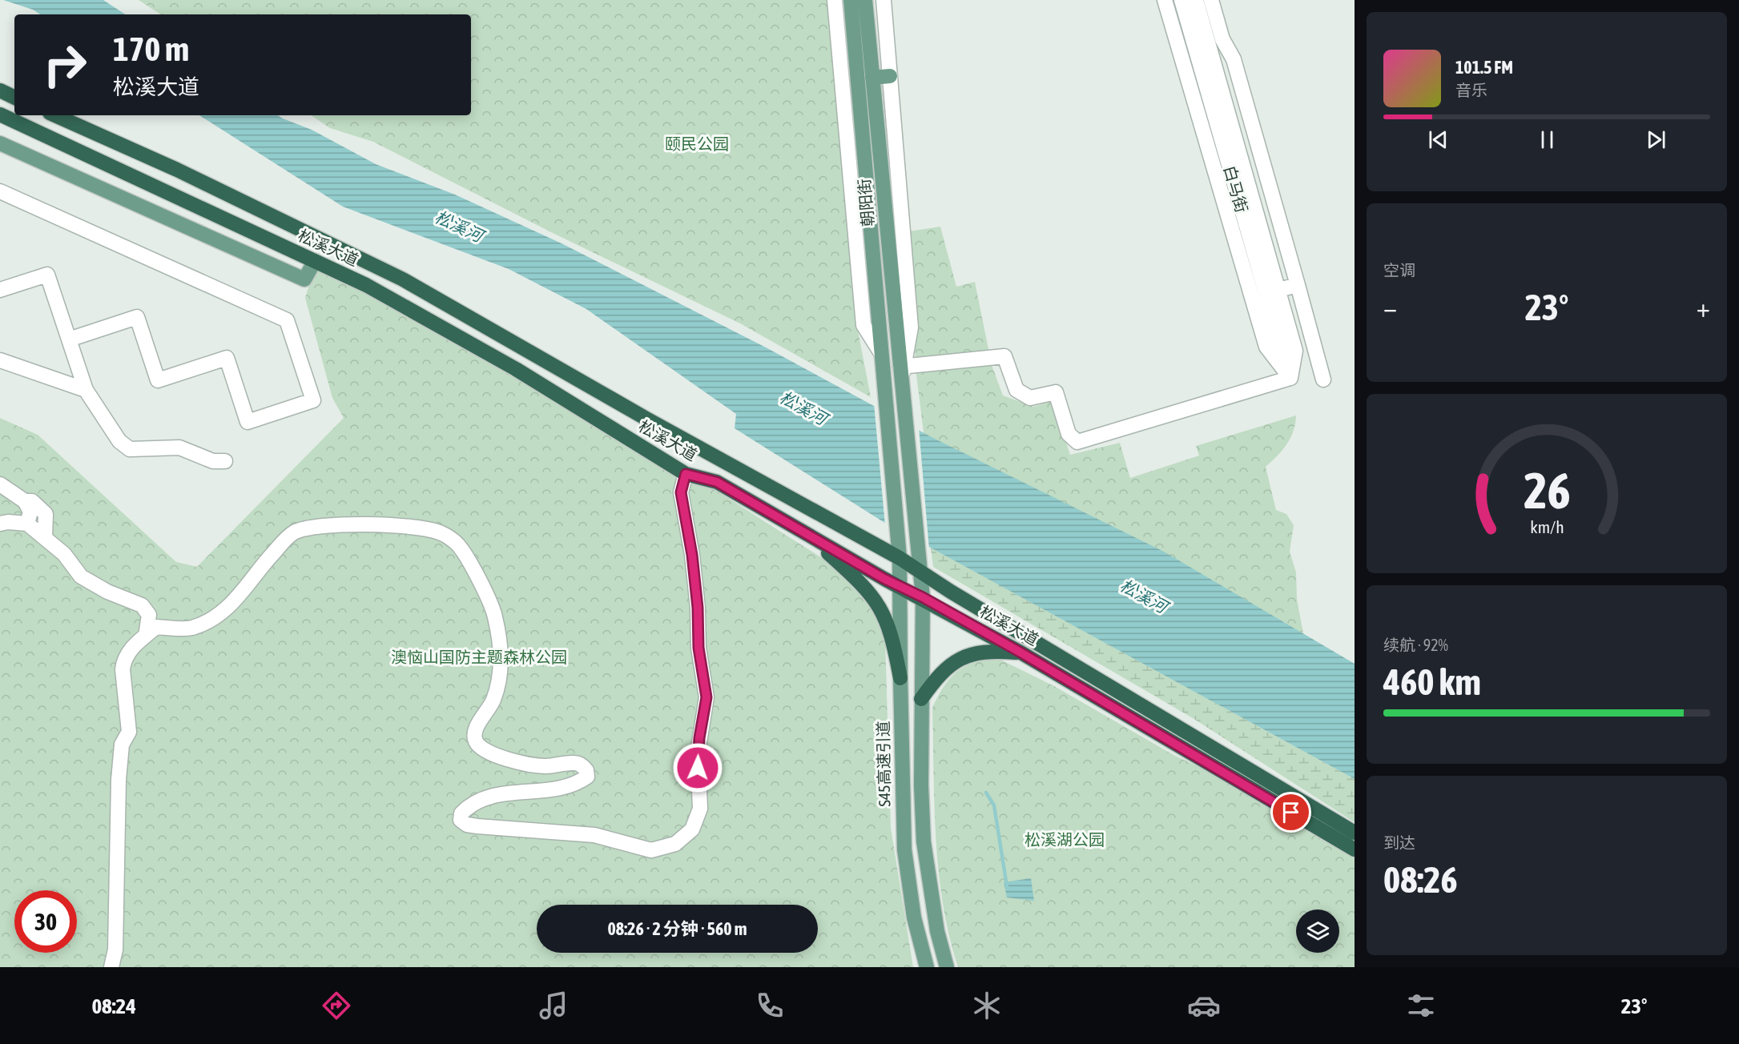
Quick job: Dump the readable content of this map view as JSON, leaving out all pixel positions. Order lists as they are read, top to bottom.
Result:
{
  "streets": {
    "highway": ["松溪大道"],
    "main road": ["朝阳街", "S45高速引道"],
    "street": ["白马街"]
  },
  "crossings": [
    ["朝阳街", "松溪大道"],
    ["朝阳街", "S45高速引道"],
    ["松溪大道", "S45高速引道"]
  ],
  "water": ["松溪河"],
  "parks": ["颐民公园", "澳恼山国防主题森林公园", "松溪湖公园"],
  "page": {
    "turn": ["170 m", "松溪大道"],
    "song": ["101.5 FM", "音乐"],
    "tile": [
      "空调",
      ["续航 · 92%", "460 km"],
      ["到达", "08:26"]
    ],
    "heat": ["−", "23°", "+"],
    "limit": "30",
    "trip": "08:26 · 2 分钟 · 560 m",
    "tabs": ["08:24", "23°"],
    "gauge": ["26", "km/h"]
  }
}
